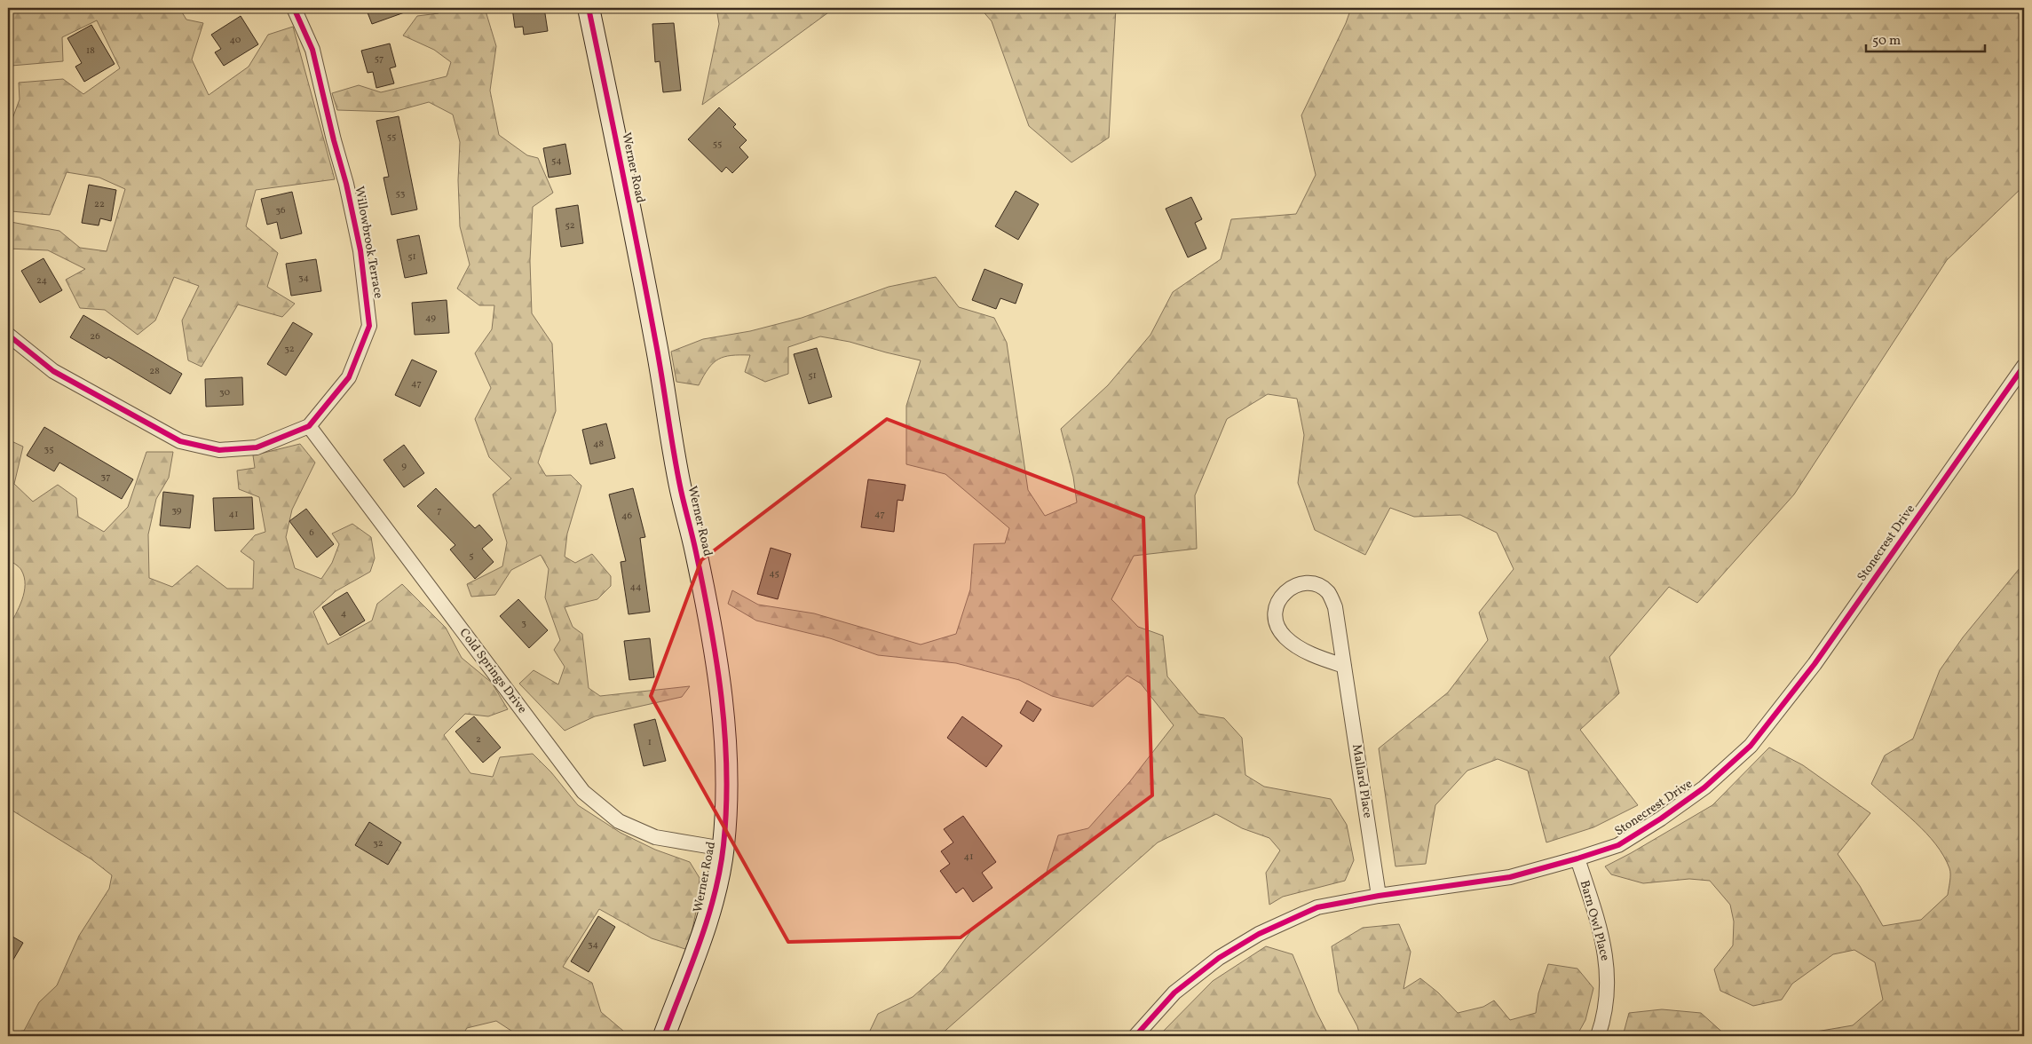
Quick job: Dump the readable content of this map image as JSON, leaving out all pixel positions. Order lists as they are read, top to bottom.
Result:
{
  "streets": {
    "street": [
      "Werner Road",
      "Willowbrook Terrace",
      "Stonecrest Drive",
      "Cold Springs Drive",
      "Mallard Place",
      "Barn Owl Place"
    ]
  },
  "crossings": [
    ["Werner Road", "Cold Springs Drive"],
    ["Willowbrook Terrace", "Cold Springs Drive"],
    ["Stonecrest Drive", "Mallard Place"],
    ["Stonecrest Drive", "Barn Owl Place"]
  ],
  "house_numbers": [
    "40",
    "18",
    "57",
    "55",
    "55",
    "54",
    "53",
    "22",
    "36",
    "52",
    "51",
    "34",
    "24",
    "49",
    "26",
    "32",
    "28",
    "51",
    "47",
    "30",
    "48",
    "35",
    "9",
    "37",
    "39",
    "7",
    "41",
    "47",
    "46",
    "6",
    "5",
    "45",
    "44",
    "4",
    "3",
    "2",
    "1",
    "32",
    "41",
    "34"
  ],
  "scale_bar": "50 m"
}
